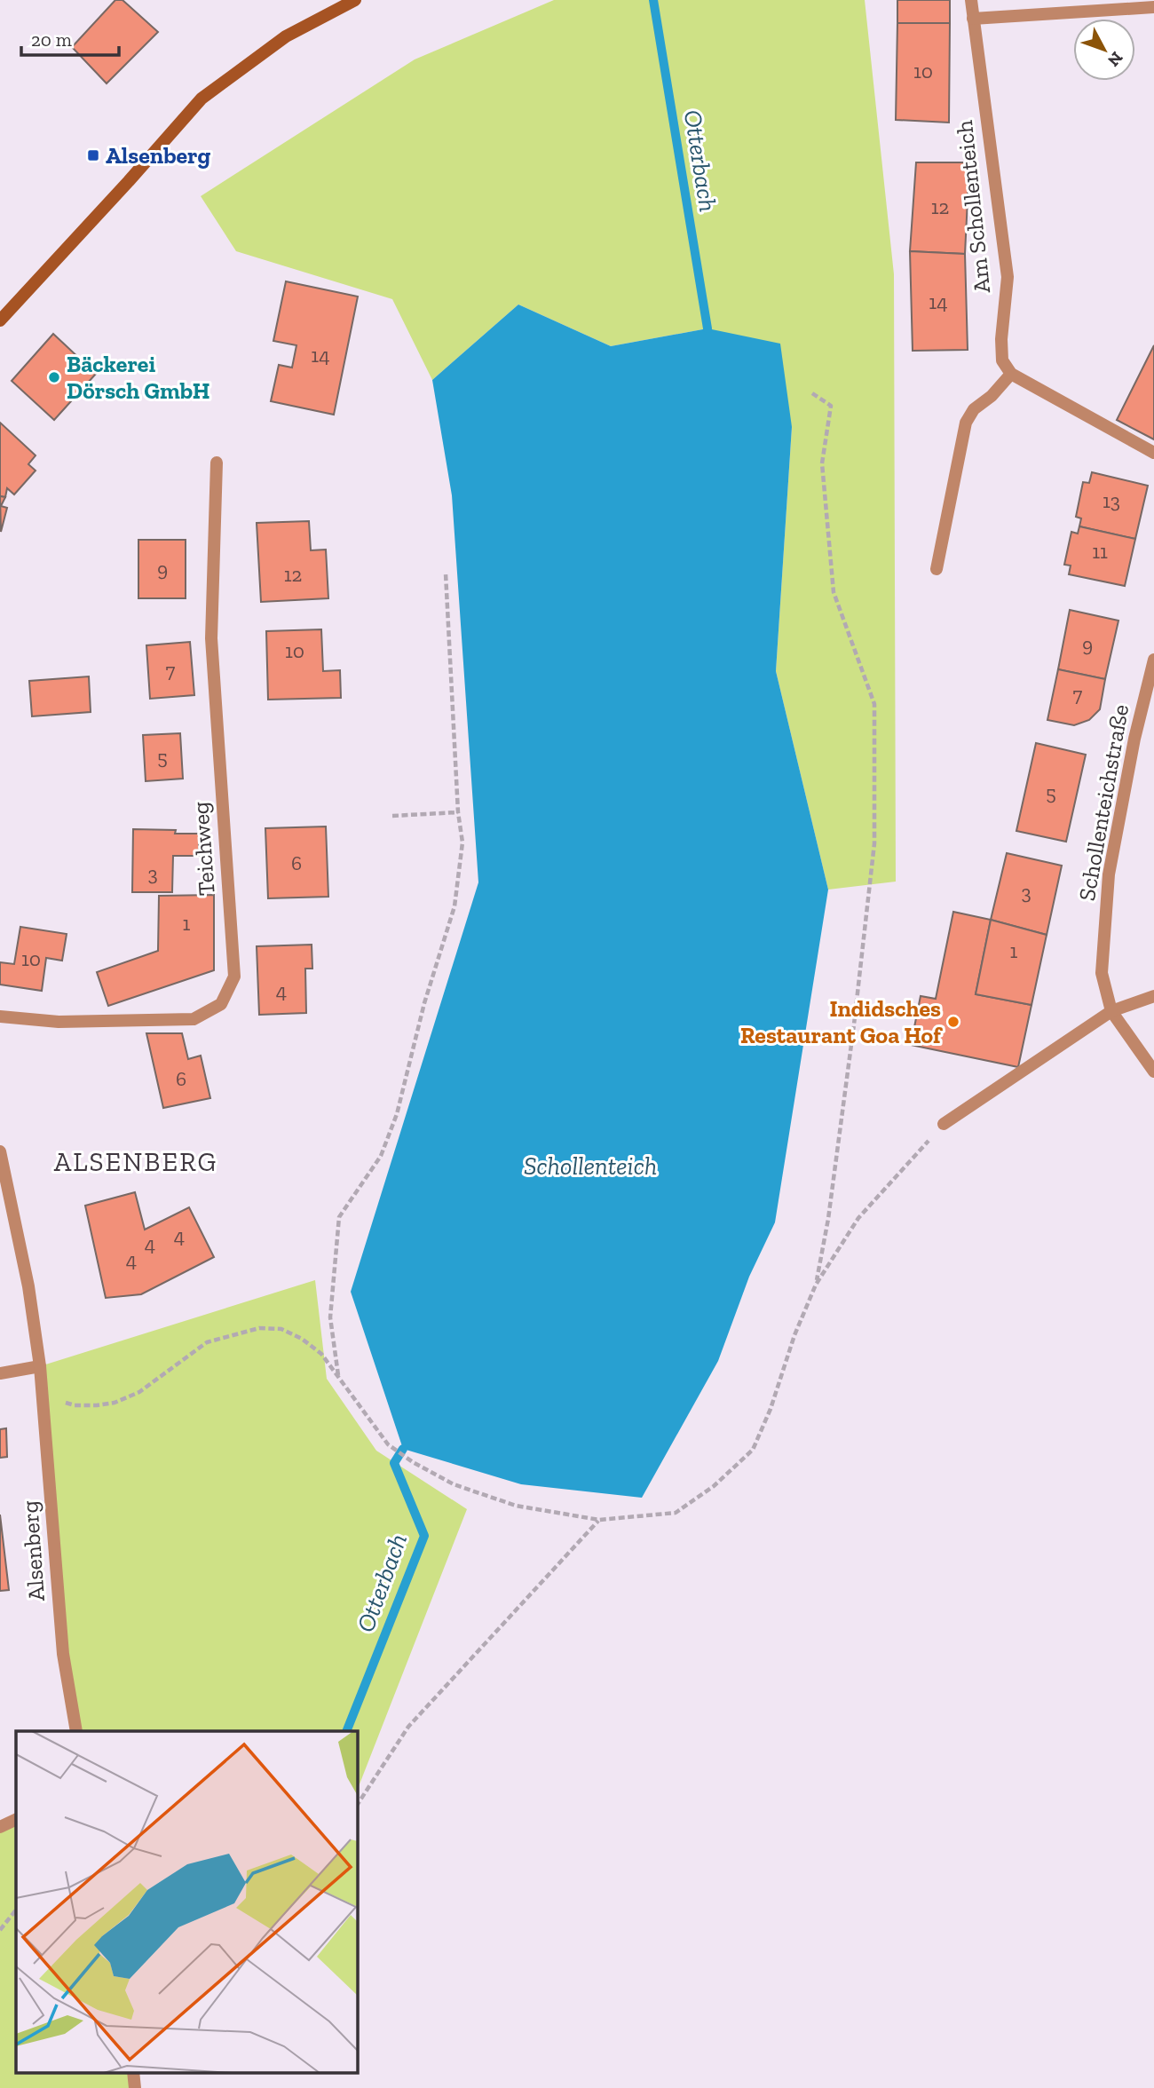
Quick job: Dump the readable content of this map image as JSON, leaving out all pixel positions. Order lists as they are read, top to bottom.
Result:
{
  "streets": {
    "street": [
      "Am Schollenteich",
      "Schollenteichstraße",
      "Teichweg",
      "Alsenberg"
    ]
  },
  "districts": ["ALSENBERG"],
  "water": ["Otterbach", "Schollenteich"],
  "places": {
    "transit": ["Alsenberg"],
    "other": ["Bäckerei Dörsch GmbH", "Indidsches Restaurant Goa Hof"]
  },
  "house_numbers": [
    "10",
    "12",
    "14",
    "14",
    "13",
    "11",
    "9",
    "12",
    "9",
    "10",
    "7",
    "7",
    "5",
    "5",
    "6",
    "3",
    "3",
    "1",
    "1",
    "10",
    "4",
    "6",
    "4",
    "4",
    "4"
  ],
  "scale_bar": "20 m",
  "north": "bottom right"
}
